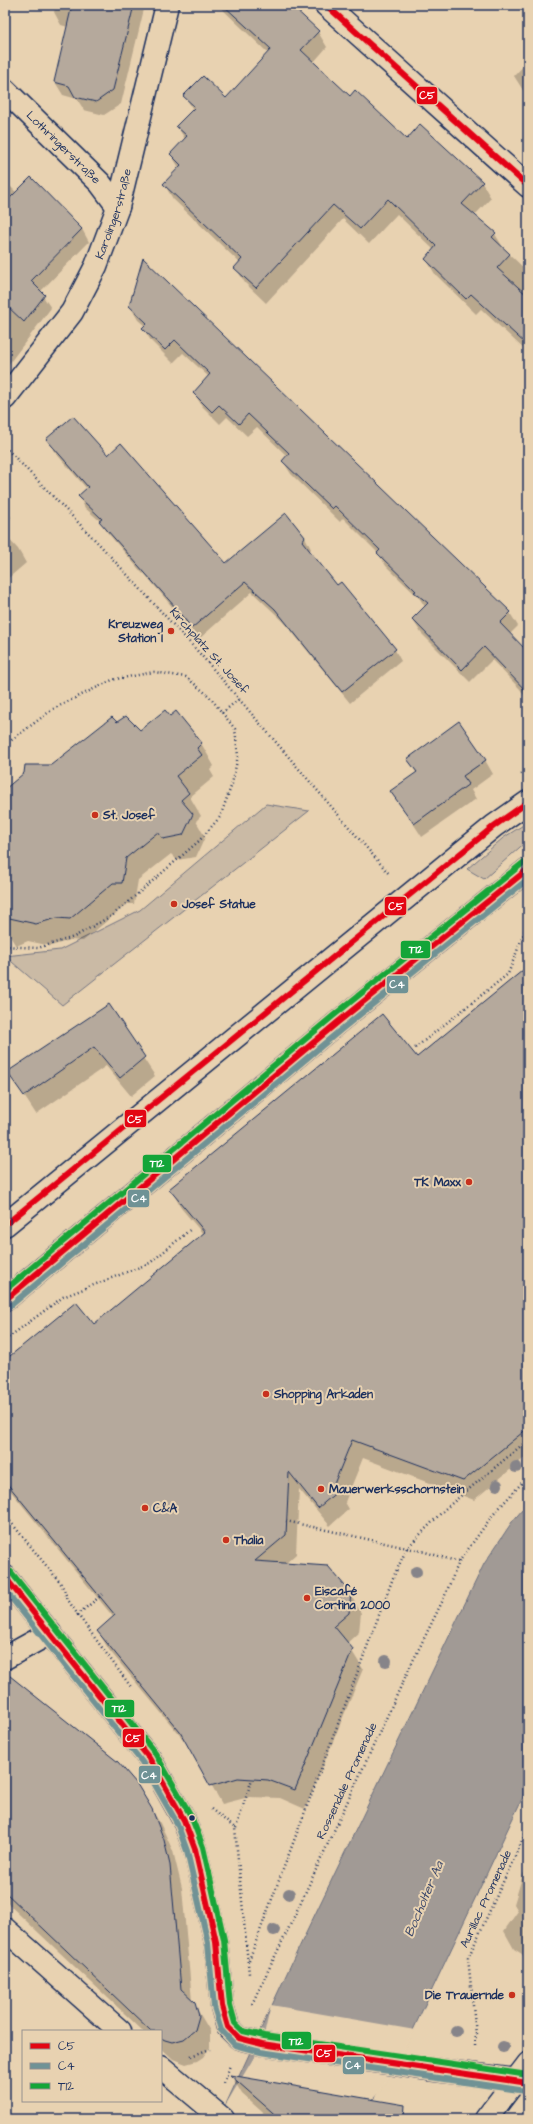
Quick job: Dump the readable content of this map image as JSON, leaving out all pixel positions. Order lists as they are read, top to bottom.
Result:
{
  "streets": {
    "street": ["Lothringerstraße", "Karolingerstraße"],
    "path": ["Kirchplatz St. Josef", "Rossendale Promenade", "Aurillac Promenade"]
  },
  "crossings": [
    ["Lothringerstraße", "Karolingerstraße"]
  ],
  "water": ["Bocholter Aa"],
  "places": [
    "Kreuzweg Station I",
    "St. Josef",
    "Josef Statue",
    "TK Maxx",
    "Shopping Arkaden",
    "Mauerwerksschornstein",
    "C&A",
    "Thalia",
    "Eiscafé Cortina 2000",
    "Die Trauernde"
  ],
  "lines": ["transit line C5", "transit line T12", "transit line C4"],
  "legend": ["C5", "C4", "T12"]
}
